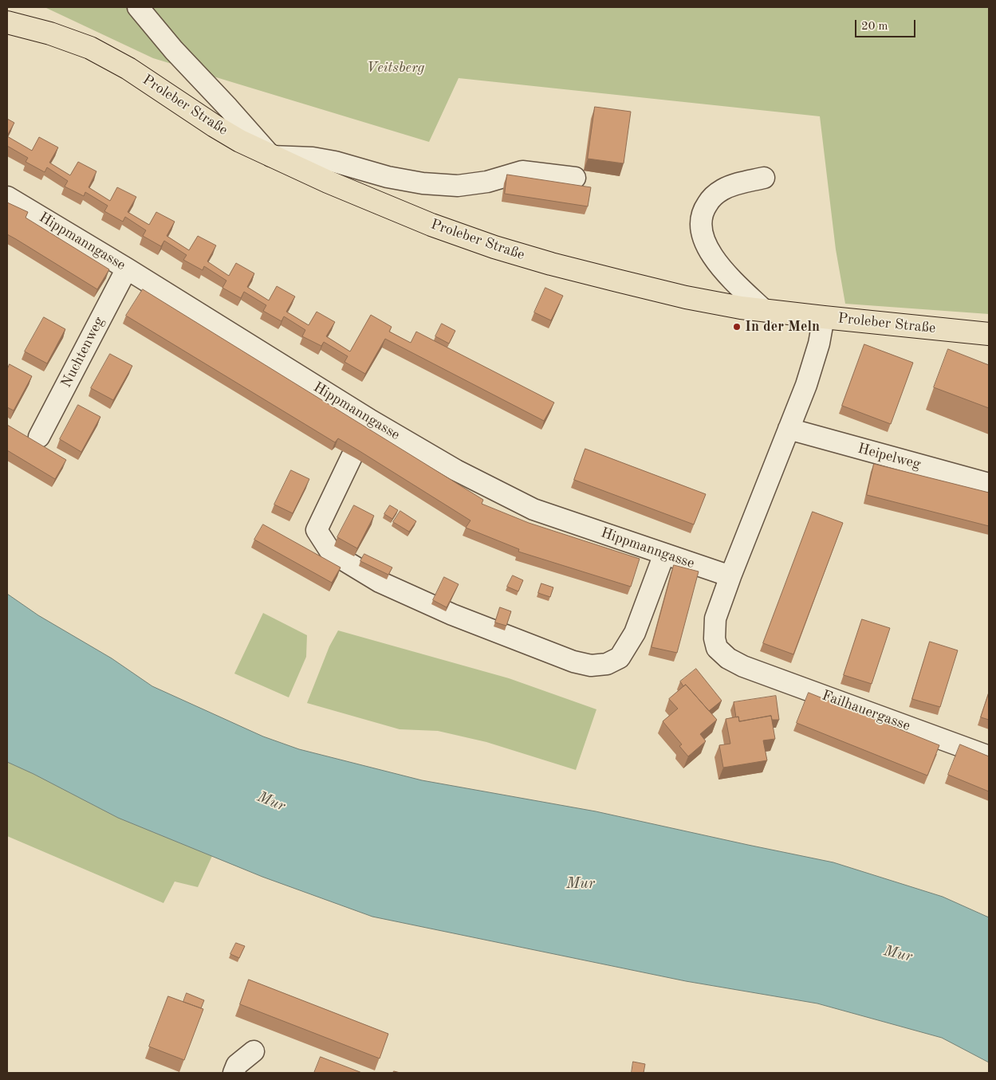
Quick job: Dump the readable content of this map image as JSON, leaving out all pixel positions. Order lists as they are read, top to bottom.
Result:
{
  "streets": {
    "main road": ["Proleber Straße"],
    "street": [
      "Hippmanngasse",
      "Nuchtenweg",
      "Heipelweg",
      "Failhauergasse"
    ]
  },
  "crossings": [
    ["Hippmanngasse", "Nuchtenweg"],
    ["Hippmanngasse", "Failhauergasse"]
  ],
  "water": ["Mur"],
  "parks": ["Veitsberg"],
  "places": ["In der Meln"],
  "scale_bar": "20 m"
}
